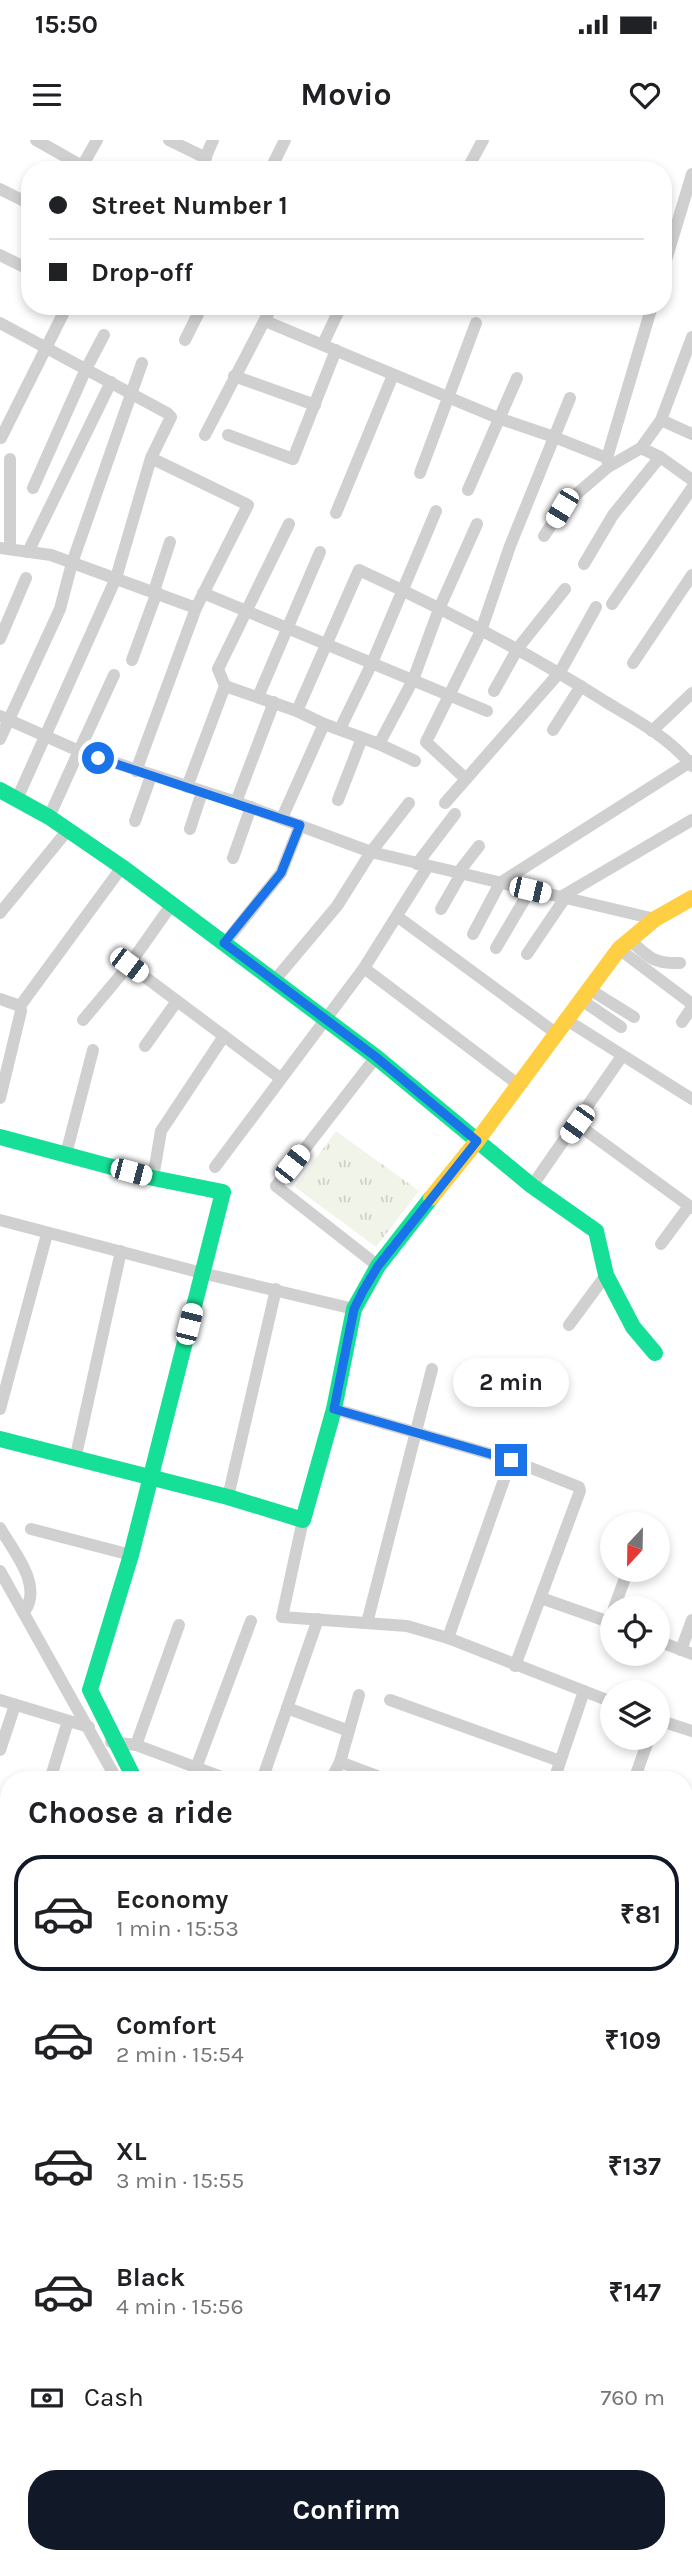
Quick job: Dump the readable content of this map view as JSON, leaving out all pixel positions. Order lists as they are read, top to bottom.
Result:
{
  "north": "bottom",
  "page": {
    "status": "15:50",
    "header": "Movio",
    "banner": ["Street Number 1", "Drop-off"],
    "bubble": "2 min",
    "heading": "Choose a ride",
    "list": [
      {
        "name": "Economy",
        "note": "1 min · 15:53",
        "value": "₹81"
      },
      {
        "name": "Comfort",
        "note": "2 min · 15:54",
        "value": "₹109"
      },
      {
        "name": "XL",
        "note": "3 min · 15:55",
        "value": "₹137"
      },
      {
        "name": "Black",
        "note": "4 min · 15:56",
        "value": "₹147"
      }
    ],
    "pay": ["Cash", "760 m"],
    "buttons": "Confirm"
  }
}
